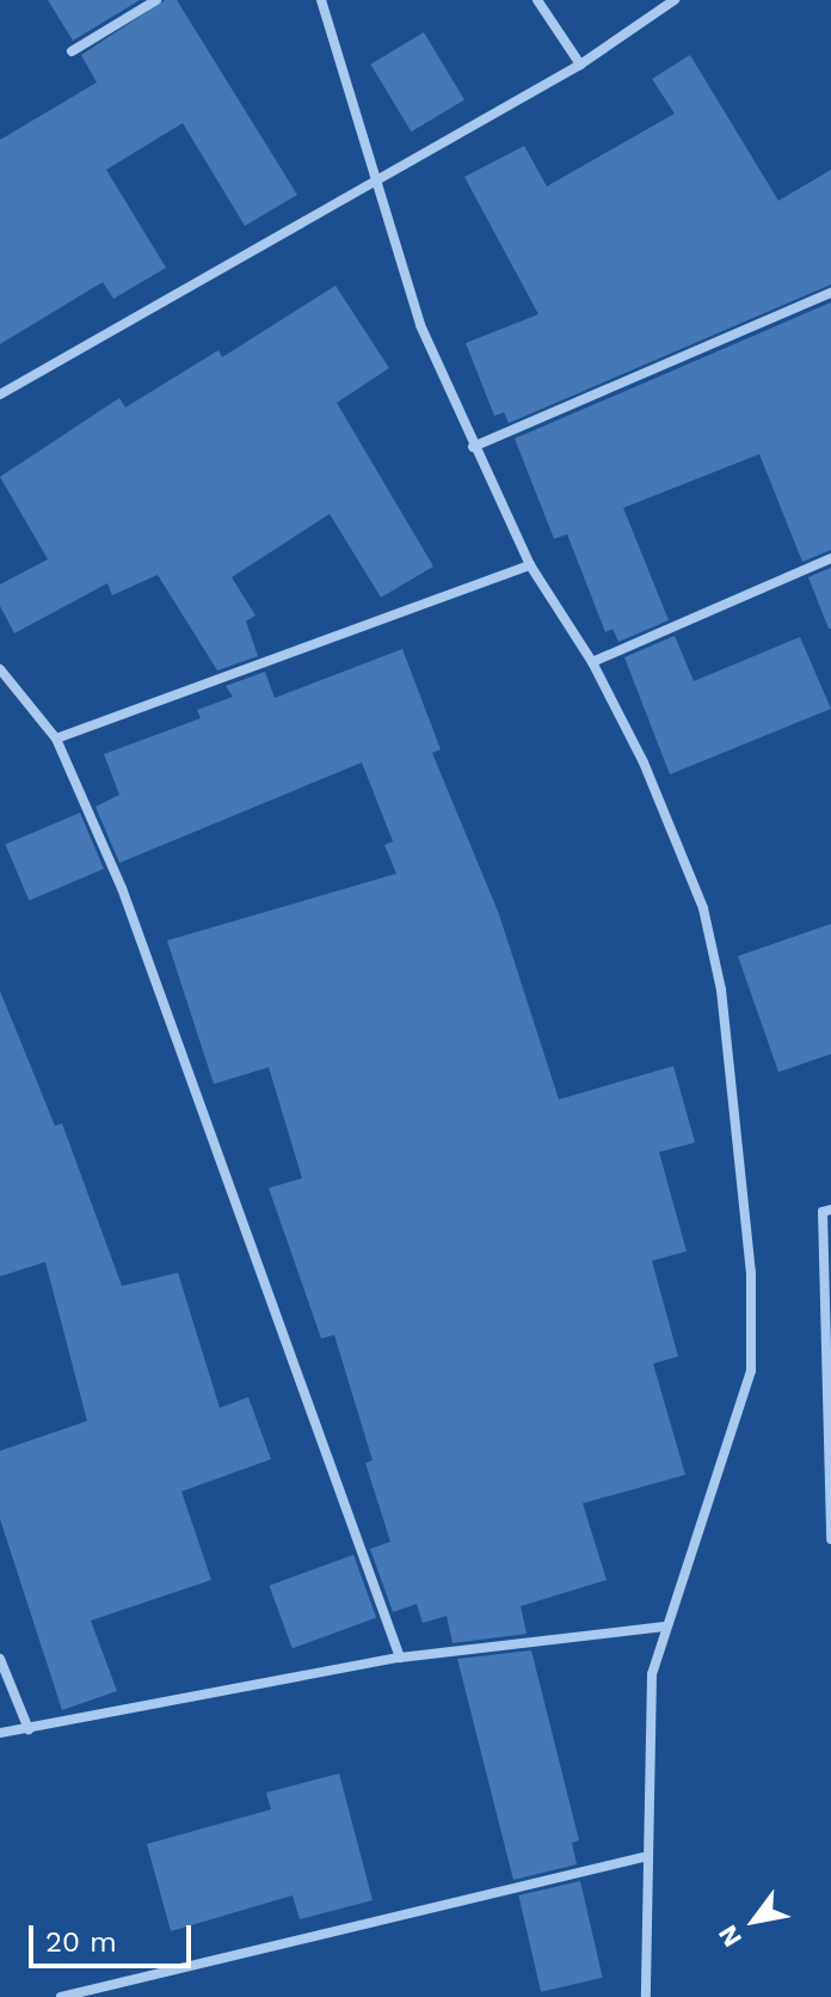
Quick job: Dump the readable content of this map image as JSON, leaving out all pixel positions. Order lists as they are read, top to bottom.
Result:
{
  "scale_bar": "20 m",
  "north": "bottom left"
}
